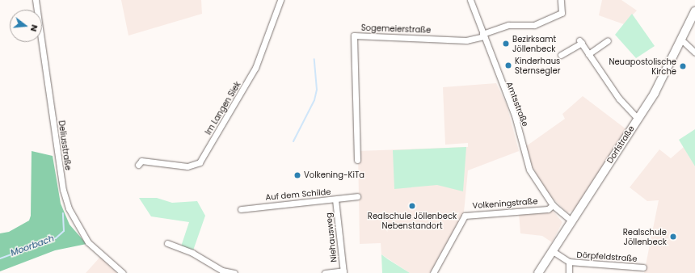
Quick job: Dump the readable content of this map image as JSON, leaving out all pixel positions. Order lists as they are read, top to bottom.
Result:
{
  "streets": {
    "main road": ["Dorfstraße"],
    "street": [
      "Sogemeierstraße",
      "Amtsstraße",
      "Im Langen Siek",
      "Deliusstraße",
      "Auf dem Schilde",
      "Volkeningstraße",
      "Niehausweg",
      "Dörpfeldstraße"
    ]
  },
  "crossings": [
    ["Sogemeierstraße", "Amtsstraße"],
    ["Amtsstraße", "Dorfstraße"],
    ["Amtsstraße", "Volkeningstraße"],
    ["Dorfstraße", "Dörpfeldstraße"],
    ["Auf dem Schilde", "Niehausweg"]
  ],
  "water": ["Moorbach"],
  "places": [
    "Bezirksamt Jöllenbeck",
    "Kinderhaus Sternsegler",
    "Neuapostolische Kirche",
    "Volkening-KiTa",
    "Realschule Jöllenbeck Nebenstandort",
    "Realschule Jöllenbeck"
  ],
  "north": "right"
}
